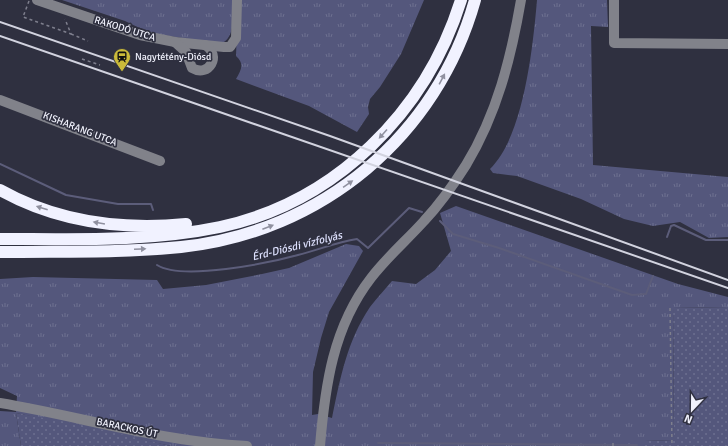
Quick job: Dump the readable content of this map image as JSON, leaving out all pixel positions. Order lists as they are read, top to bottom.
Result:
{
  "streets": {
    "street": ["RAKODÓ UTCA", "KISHARANG UTCA", "BARACKOS ÚT"]
  },
  "water": ["Érd-Diósdi vízfolyás"],
  "places": {
    "station": ["Nagytétény-Diósd"]
  },
  "north": "bottom"
}
